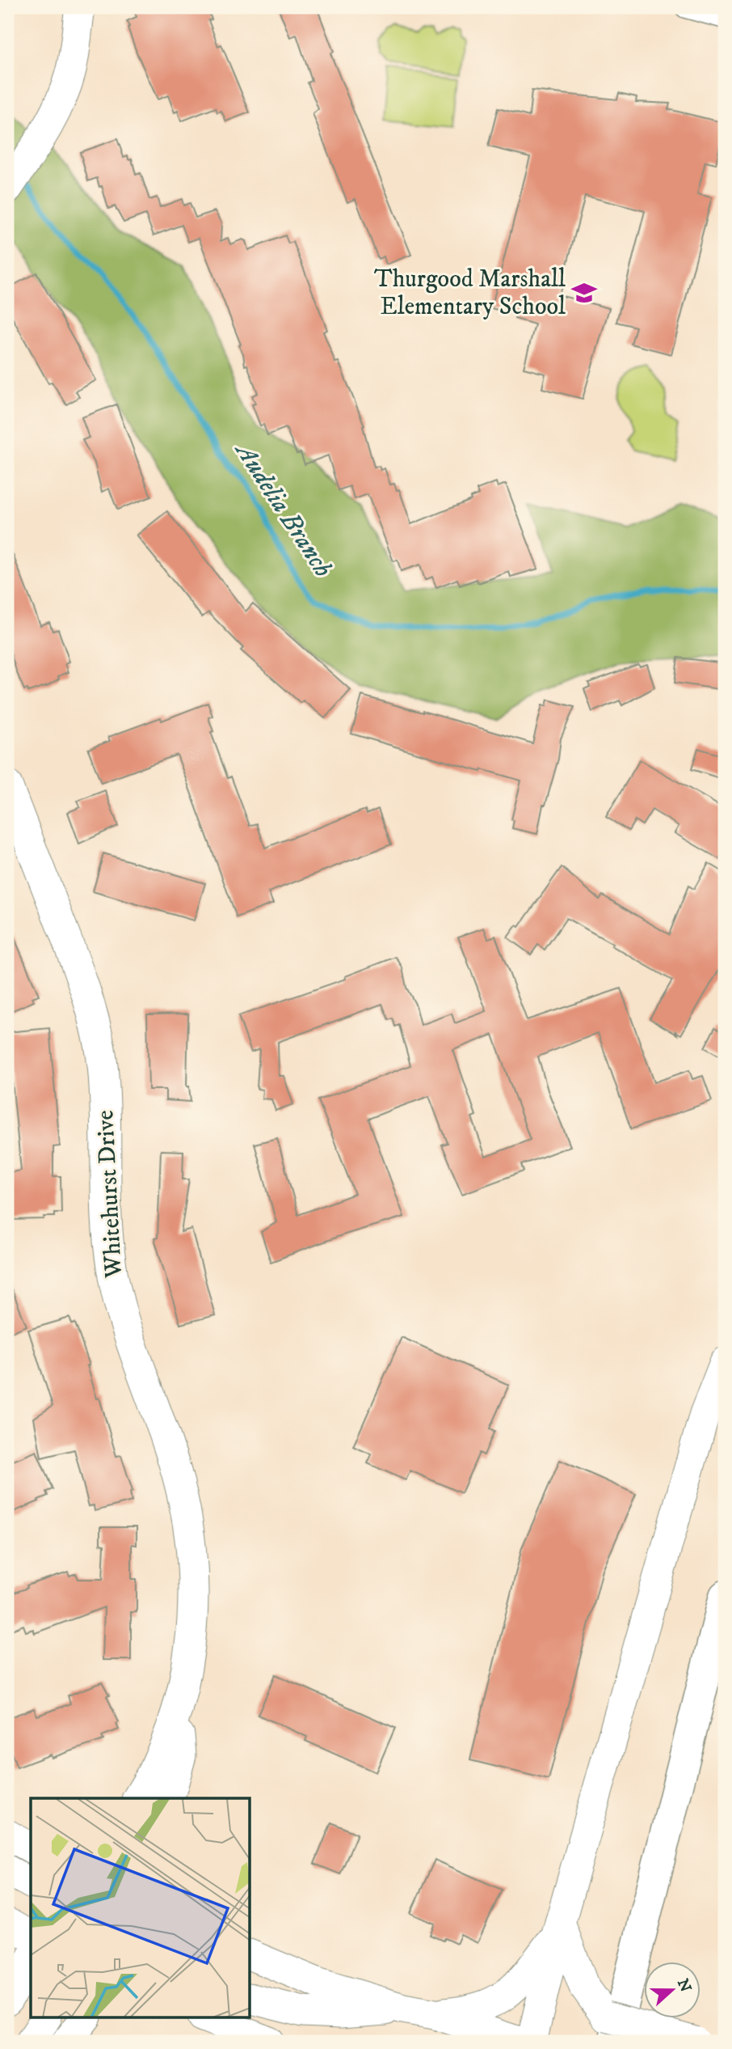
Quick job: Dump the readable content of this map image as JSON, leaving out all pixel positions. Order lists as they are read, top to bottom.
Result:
{
  "streets": {
    "main road": ["Whitehurst Drive"]
  },
  "water": ["Audelia Branch"],
  "places": {
    "school or university": ["Thurgood Marshall Elementary School"]
  },
  "north": "right"
}
